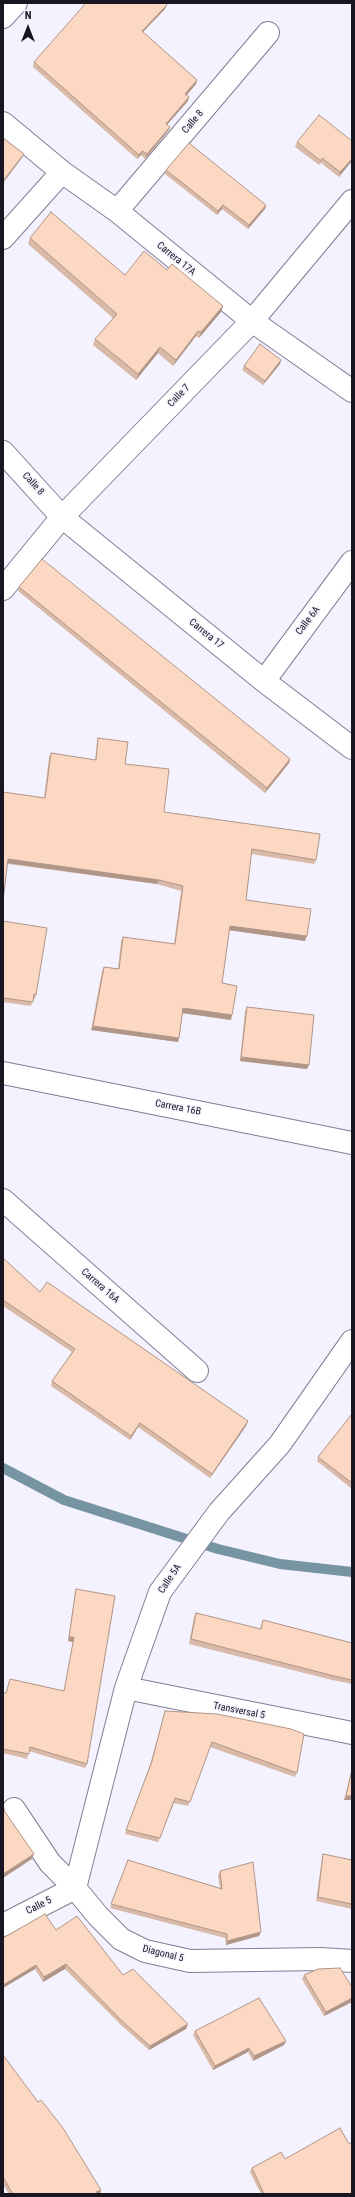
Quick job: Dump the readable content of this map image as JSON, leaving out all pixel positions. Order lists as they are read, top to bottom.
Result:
{
  "streets": {
    "street": [
      "Calle 8",
      "Carrera 17A",
      "Calle 7",
      "Calle 6A",
      "Carrera 17",
      "Carrera 16B",
      "Carrera 16A",
      "Calle 5A",
      "Transversal 5",
      "Calle 5",
      "Diagonal 5"
    ]
  },
  "crossings": [
    ["Calle 8", "Carrera 17A"],
    ["Calle 8", "Calle 7"],
    ["Calle 8", "Carrera 17"],
    ["Carrera 17A", "Calle 7"],
    ["Calle 7", "Carrera 17"],
    ["Calle 6A", "Carrera 17"],
    ["Calle 5A", "Transversal 5"],
    ["Calle 5A", "Calle 5"],
    ["Calle 5A", "Diagonal 5"],
    ["Calle 5", "Diagonal 5"]
  ],
  "north": "top"
}
